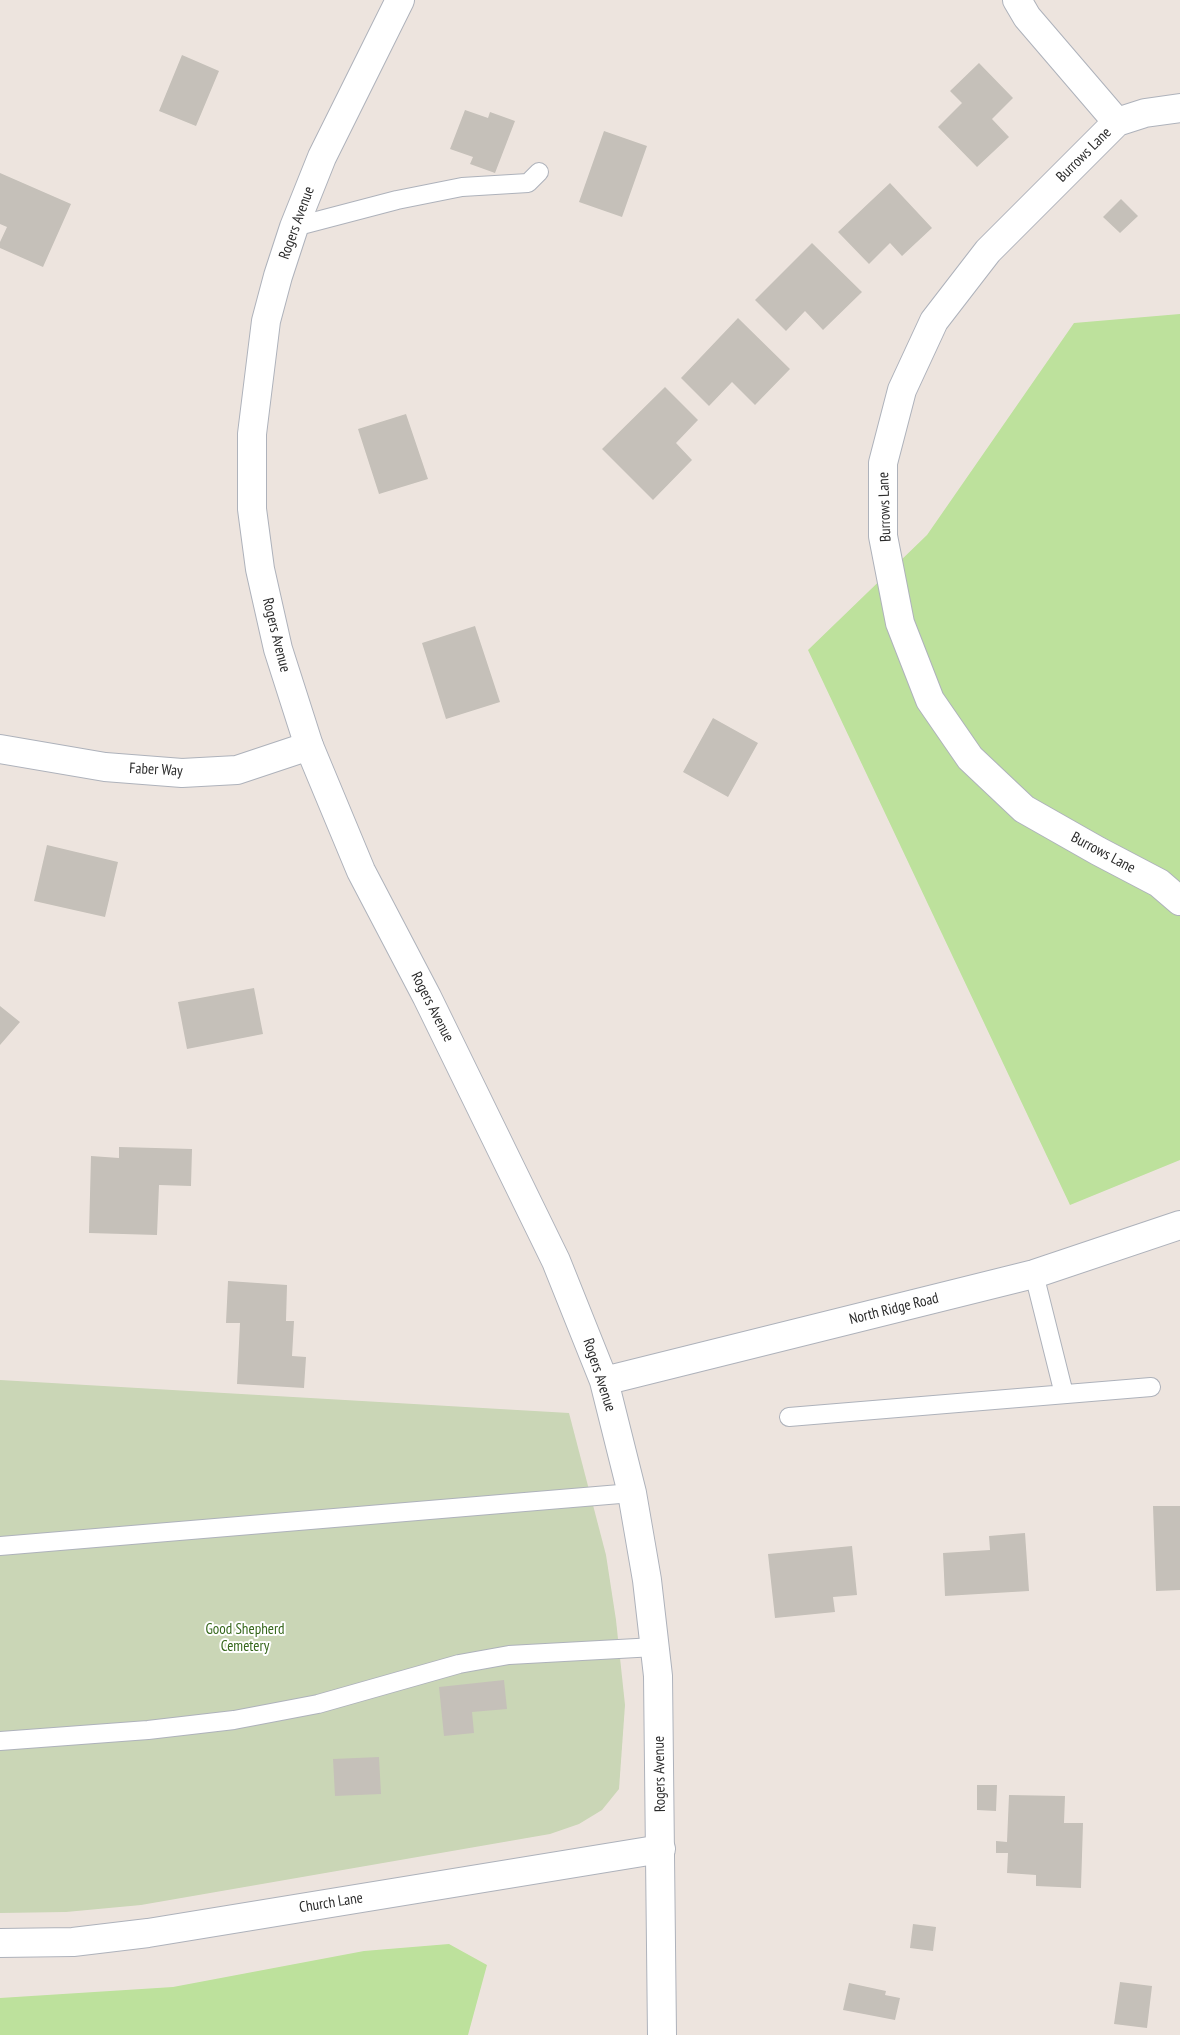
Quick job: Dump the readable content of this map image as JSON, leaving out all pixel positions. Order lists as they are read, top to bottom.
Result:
{
  "streets": {
    "street": [
      "Burrows Lane",
      "Rogers Avenue",
      "Faber Way",
      "North Ridge Road",
      "Church Lane"
    ]
  },
  "crossings": [
    ["Rogers Avenue", "Faber Way"],
    ["Rogers Avenue", "North Ridge Road"],
    ["Rogers Avenue", "Church Lane"]
  ],
  "parks": ["Good Shepherd Cemetery"]
}
